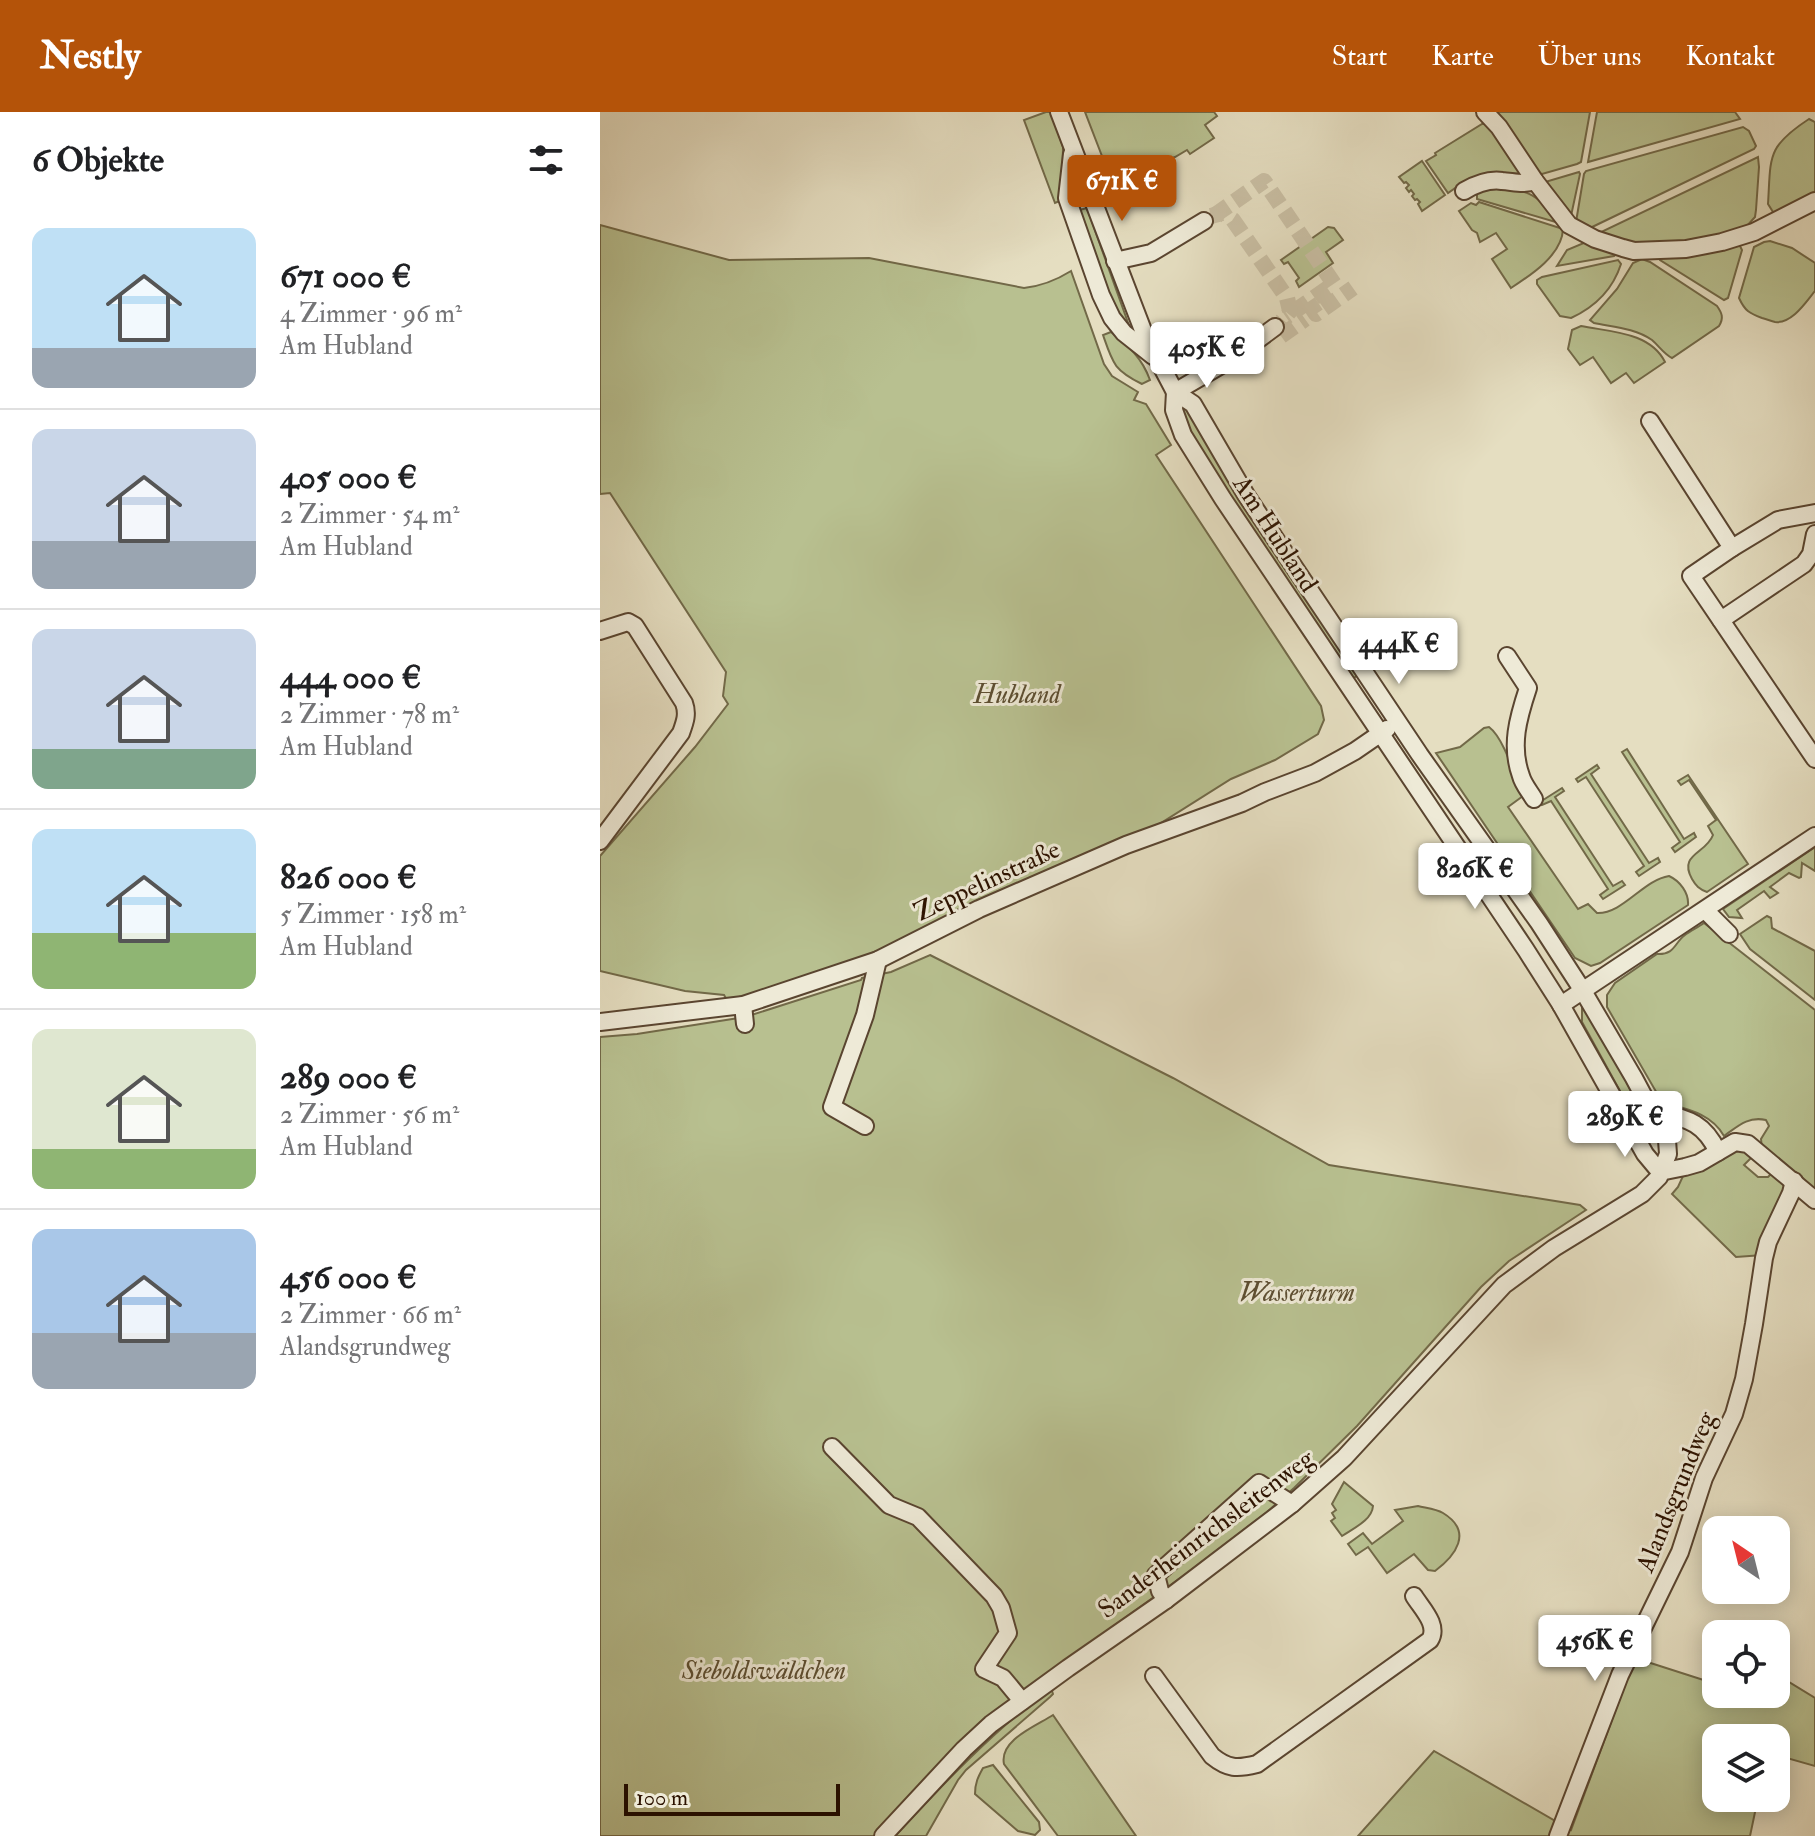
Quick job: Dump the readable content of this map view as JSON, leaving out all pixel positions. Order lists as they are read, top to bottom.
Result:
{
  "streets": {
    "street": [
      "Am Hubland",
      "Zeppelinstraße",
      "Alandsgrundweg",
      "Sanderheinrichsleitenweg"
    ]
  },
  "crossings": [
    ["Am Hubland", "Zeppelinstraße"],
    ["Am Hubland", "Sanderheinrichsleitenweg"]
  ],
  "parks": ["Hubland", "Wasserturm", "Sieboldswäldchen"],
  "scale_bar": "100 m",
  "north": "top left",
  "page": {
    "header": "Nestly",
    "nav": [
      "Start",
      "Karte",
      "Über uns",
      "Kontakt"
    ],
    "heading": "6 Objekte",
    "price": [
      "671K €",
      "405K €",
      "444K €",
      "826K €",
      "289K €",
      "456K €"
    ],
    "list": [
      {
        "name": "671 000 €",
        "note": "4 Zimmer · 96 m² · Am Hubland"
      },
      {
        "name": "405 000 €",
        "note": "2 Zimmer · 54 m² · Am Hubland"
      },
      {
        "name": "444 000 €",
        "note": "2 Zimmer · 78 m² · Am Hubland"
      },
      {
        "name": "826 000 €",
        "note": "5 Zimmer · 158 m² · Am Hubland"
      },
      {
        "name": "289 000 €",
        "note": "2 Zimmer · 56 m² · Am Hubland"
      },
      {
        "name": "456 000 €",
        "note": "2 Zimmer · 66 m² · Alandsgrundweg"
      }
    ],
    "scale": "100 m"
  }
}
